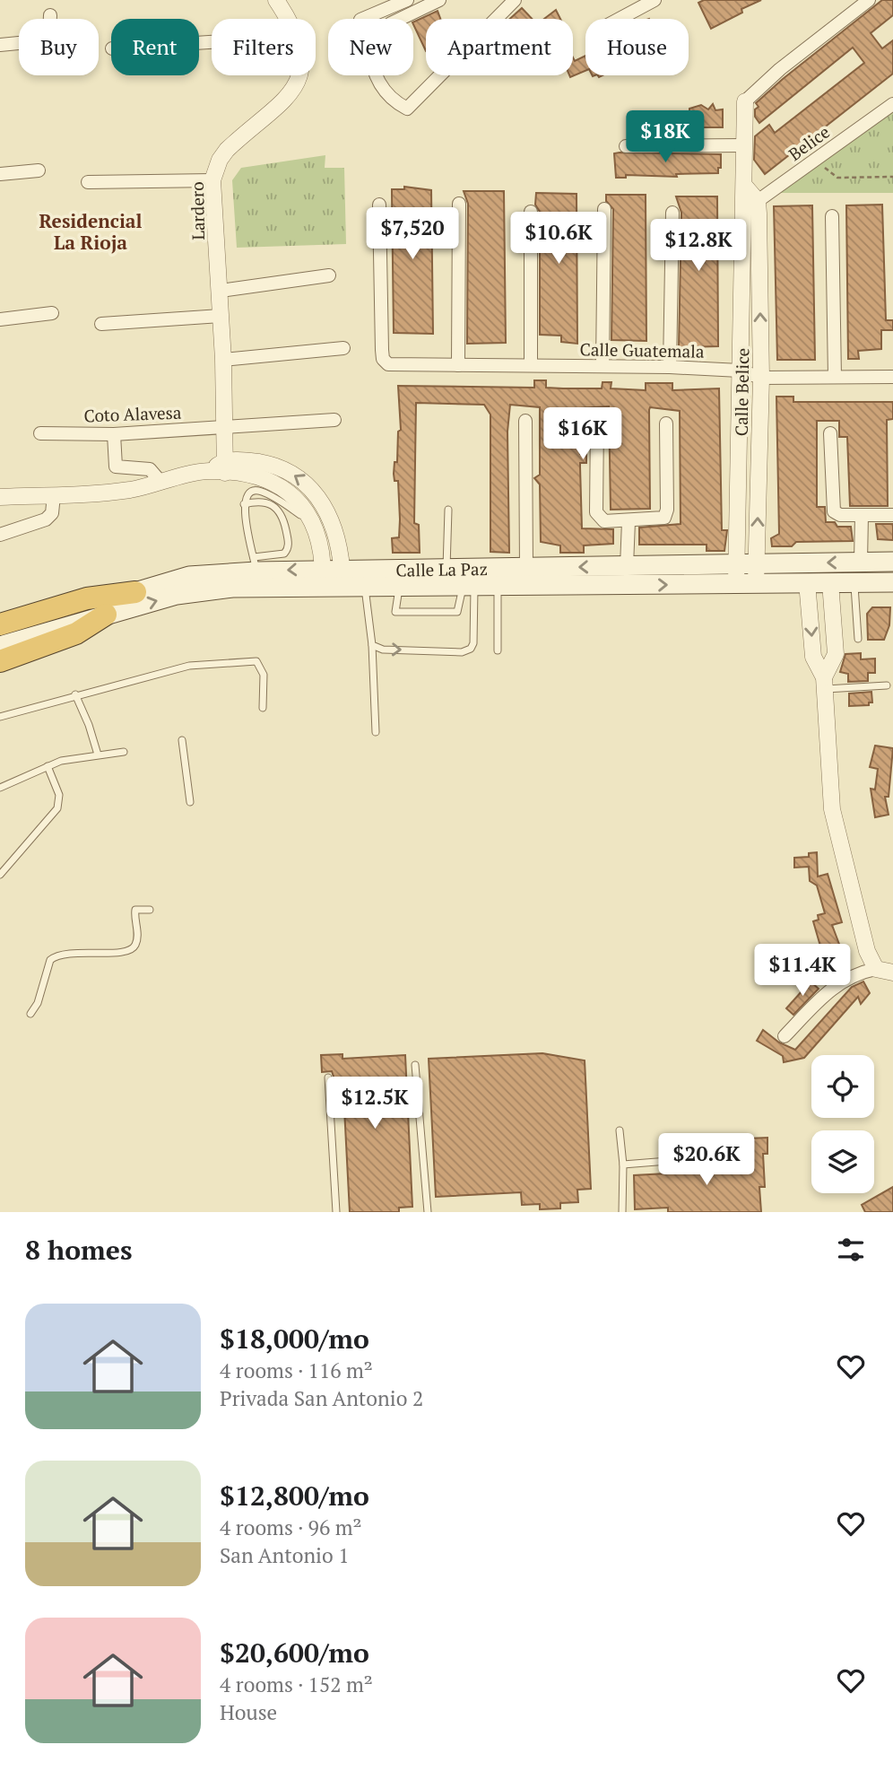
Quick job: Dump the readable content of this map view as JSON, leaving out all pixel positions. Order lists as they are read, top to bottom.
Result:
{
  "streets": {
    "main road": ["Calle La Paz"],
    "street": [
      "Belice",
      "Lardero",
      "Calle Guatemala",
      "Calle Belice",
      "Coto Alavesa"
    ]
  },
  "crossings": [
    ["Belice", "Calle Belice"],
    ["Lardero", "Coto Alavesa"],
    ["Calle Guatemala", "Calle Belice"],
    ["Calle Belice", "Calle La Paz"]
  ],
  "districts": ["Residencial La Rioja"],
  "page": {
    "chip": [
      "Buy",
      "Rent",
      "Filters",
      "New",
      "Apartment",
      "House"
    ],
    "price": [
      "$18K",
      "$7,520",
      "$10.6K",
      "$12.8K",
      "$16K",
      "$11.4K",
      "$12.5K",
      "$20.6K"
    ],
    "heading": "8 homes",
    "list": [
      {
        "name": "$18,000/mo",
        "note": "4 rooms · 116 m² · Privada San Antonio 2"
      },
      {
        "name": "$12,800/mo",
        "note": "4 rooms · 96 m² · San Antonio 1"
      },
      {
        "name": "$20,600/mo",
        "note": "4 rooms · 152 m² · House"
      }
    ]
  }
}
